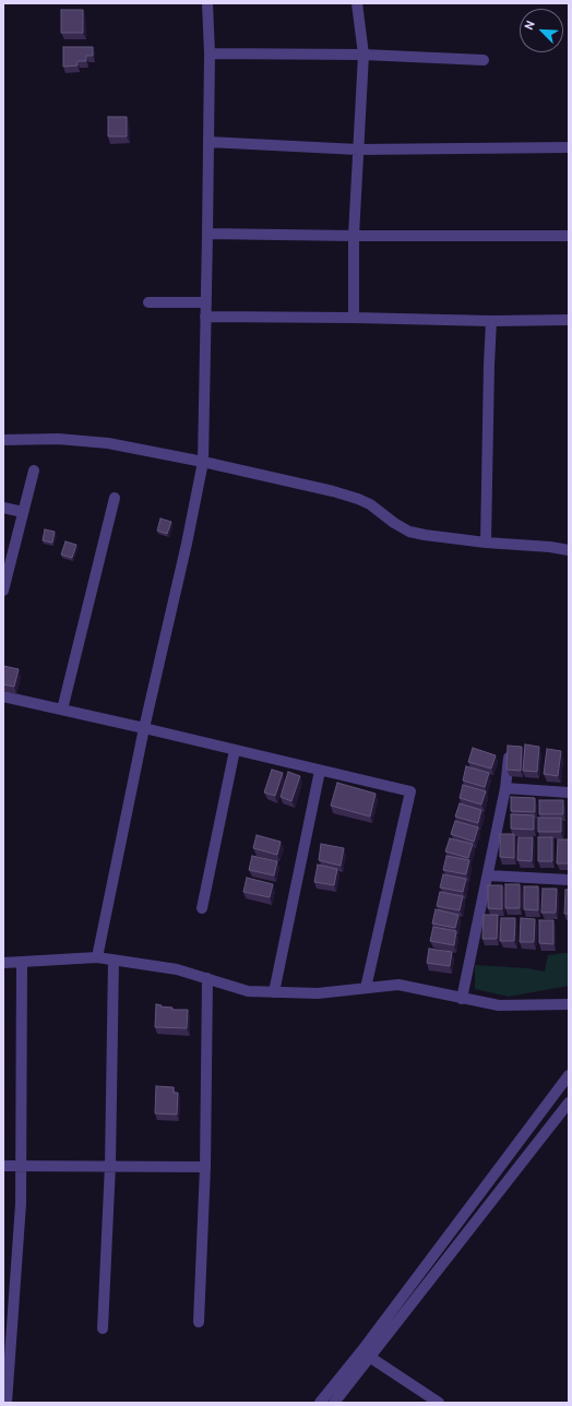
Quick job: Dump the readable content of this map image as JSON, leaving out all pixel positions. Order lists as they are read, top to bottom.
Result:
{
  "north": "top left"
}
